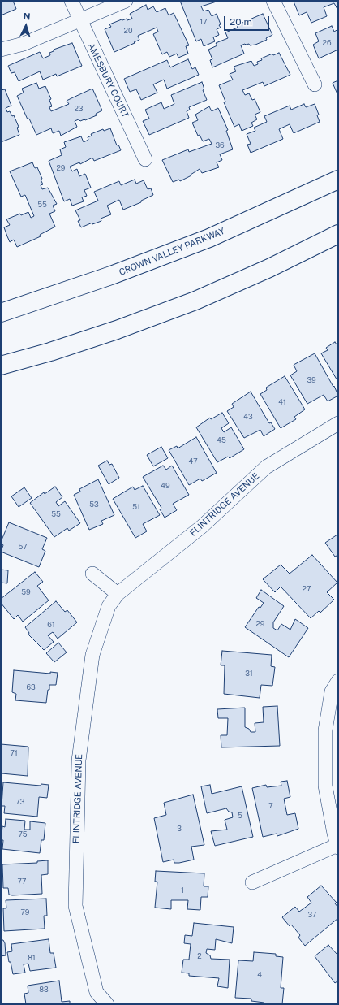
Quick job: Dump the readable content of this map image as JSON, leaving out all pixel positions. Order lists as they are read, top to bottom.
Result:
{
  "streets": {
    "main road": ["CROWN VALLEY PARKWAY"],
    "street": ["AMESBURY COURT", "FLINTRIDGE AVENUE"]
  },
  "house_numbers": [
    "17",
    "20",
    "26",
    "23",
    "36",
    "29",
    "55",
    "39",
    "41",
    "43",
    "45",
    "47",
    "49",
    "53",
    "51",
    "55",
    "57",
    "27",
    "59",
    "29",
    "61",
    "31",
    "63",
    "71",
    "73",
    "7",
    "5",
    "3",
    "75",
    "77",
    "1",
    "79",
    "37",
    "2",
    "81",
    "4",
    "83"
  ],
  "scale_bar": "20 m",
  "north": "top"
}
